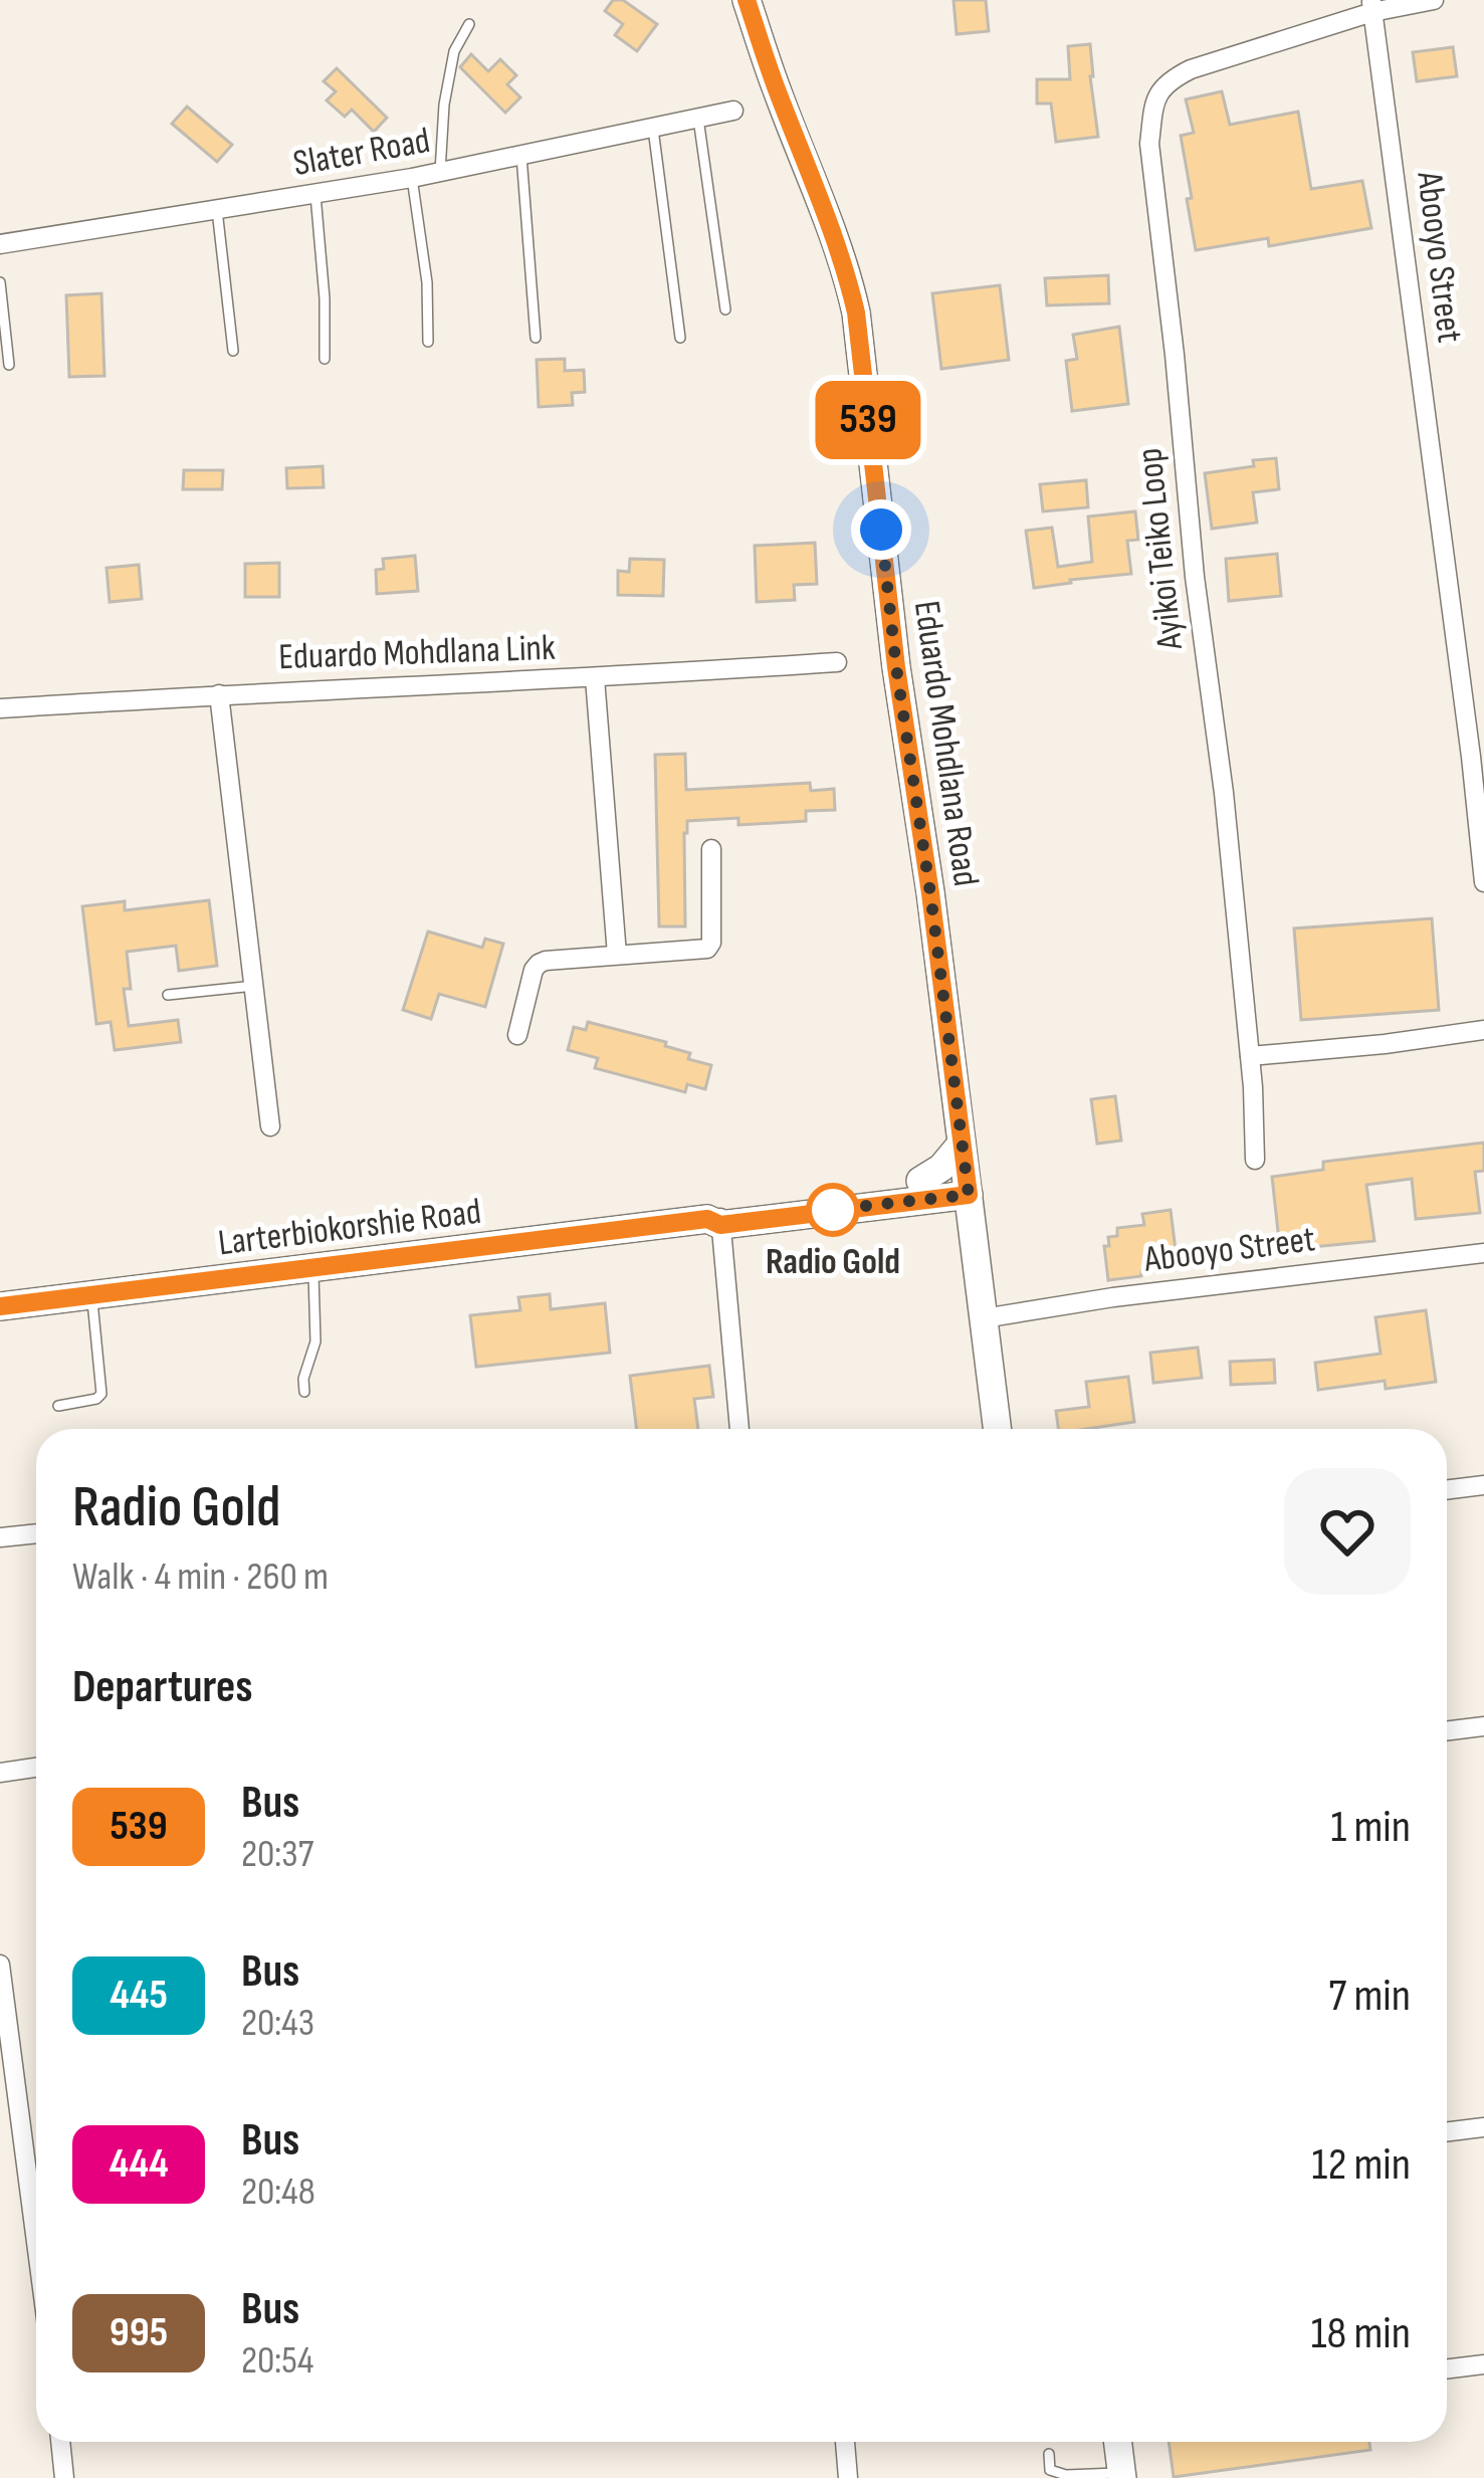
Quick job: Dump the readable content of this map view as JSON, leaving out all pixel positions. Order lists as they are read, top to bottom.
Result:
{
  "streets": {
    "main road": ["Eduardo Mohdlana Road", "Larterbiokorshie Road"],
    "street": [
      "Slater Road",
      "Abooyo Street",
      "Ayikoi Teiko Loop",
      "Eduardo Mohdlana Link"
    ]
  },
  "crossings": [
    ["Abooyo Street", "Ayikoi Teiko Loop"],
    ["Abooyo Street", "Eduardo Mohdlana Road"],
    ["Eduardo Mohdlana Road", "Larterbiokorshie Road"]
  ],
  "places": ["Radio Gold"],
  "lines": ["bus line 539"],
  "page": {
    "on_map": "539",
    "heading": [
      ["Radio Gold", "Walk · 4 min · 260 m"],
      "Departures"
    ],
    "list": [
      {
        "mark": "539",
        "name": "Bus",
        "note": "20:37",
        "value": "1 min"
      },
      {
        "mark": "445",
        "name": "Bus",
        "note": "20:43",
        "value": "7 min"
      },
      {
        "mark": "444",
        "name": "Bus",
        "note": "20:48",
        "value": "12 min"
      },
      {
        "mark": "995",
        "name": "Bus",
        "note": "20:54",
        "value": "18 min"
      }
    ]
  }
}
